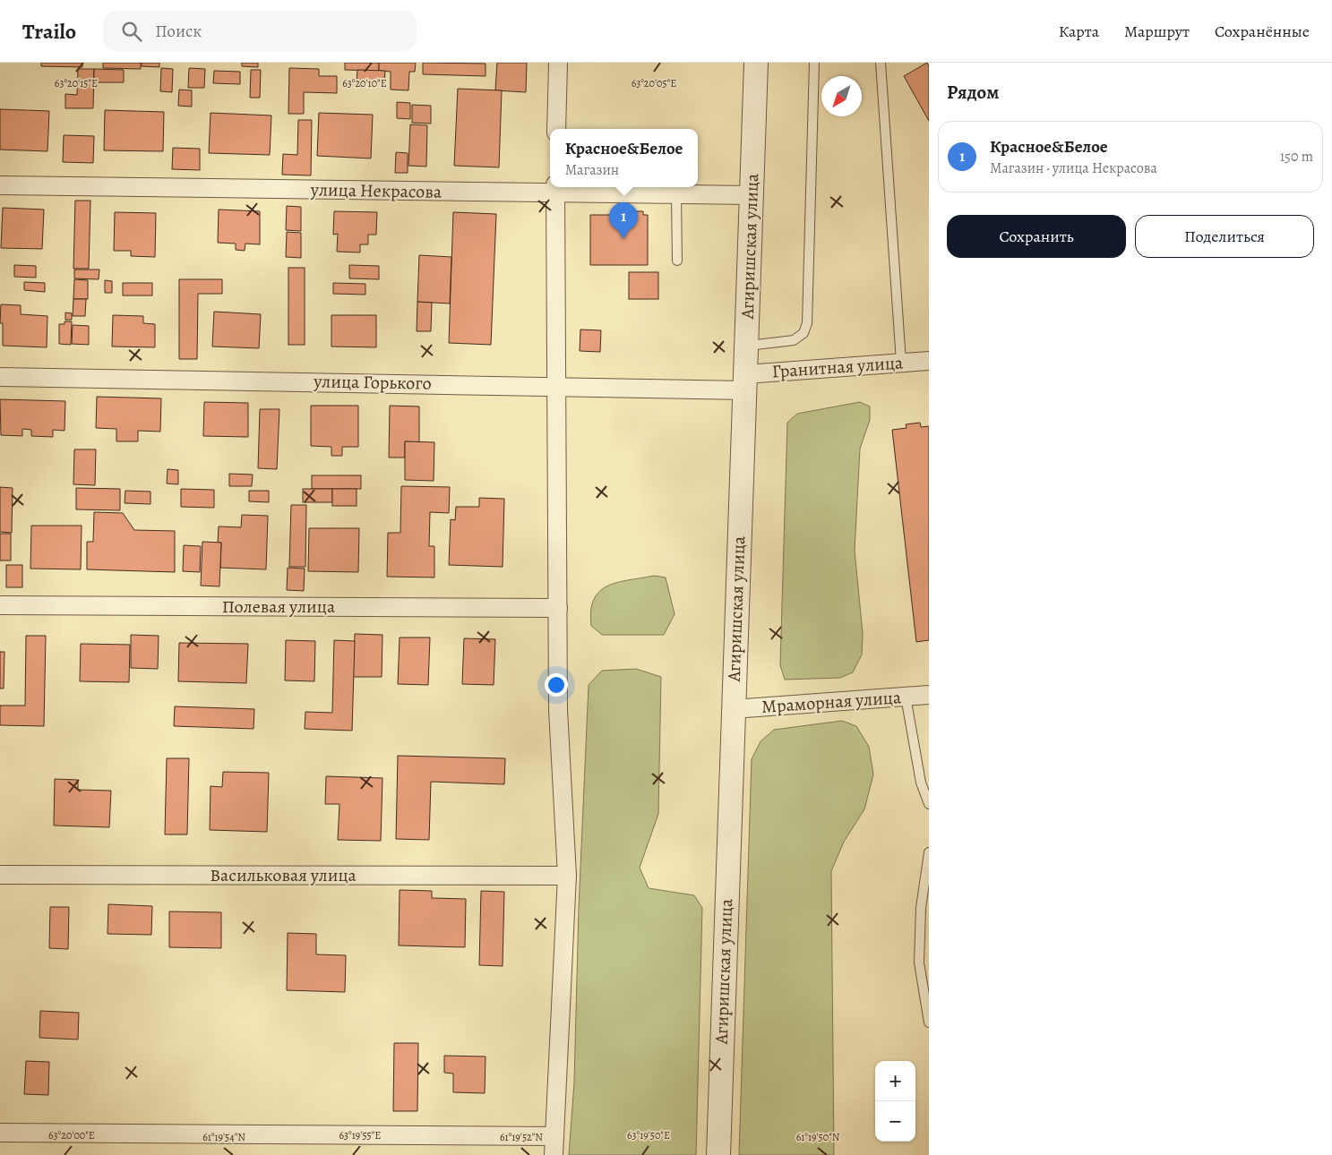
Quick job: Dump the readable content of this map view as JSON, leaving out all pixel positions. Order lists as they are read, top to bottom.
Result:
{
  "streets": {
    "street": [
      "улица Некрасова",
      "Агиришская улица",
      "Гранитная улица",
      "улица Горького",
      "Полевая улица",
      "Мраморная улица",
      "Васильковая улица"
    ]
  },
  "crossings": [
    ["улица Некрасова", "Агиришская улица"],
    ["Агиришская улица", "Гранитная улица"],
    ["Агиришская улица", "улица Горького"],
    ["Агиришская улица", "Мраморная улица"],
    ["Гранитная улица", "улица Горького"]
  ],
  "north": "bottom left",
  "page": {
    "header": "Trailo",
    "search": "Поиск",
    "nav": ["Карта", "Маршрут", "Сохранённые"],
    "heading": "Рядом",
    "list": [
      {
        "mark": "1",
        "name": "Красное&Белое",
        "note": "Магазин · улица Некрасова",
        "value": "150 m"
      }
    ],
    "popup": ["Красное&Белое", "Магазин"],
    "buttons": ["Сохранить", "Поделиться"],
    "pins": "1",
    "map_buttons": ["+", "−"]
  },
  "coordinates": [
    "63°20'15\"E",
    "63°20'10\"E",
    "63°20'05\"E",
    "63°20'00\"E",
    "63°19'55\"E",
    "63°19'50\"E",
    "61°19'54\"N",
    "61°19'52\"N",
    "61°19'50\"N"
  ]
}
